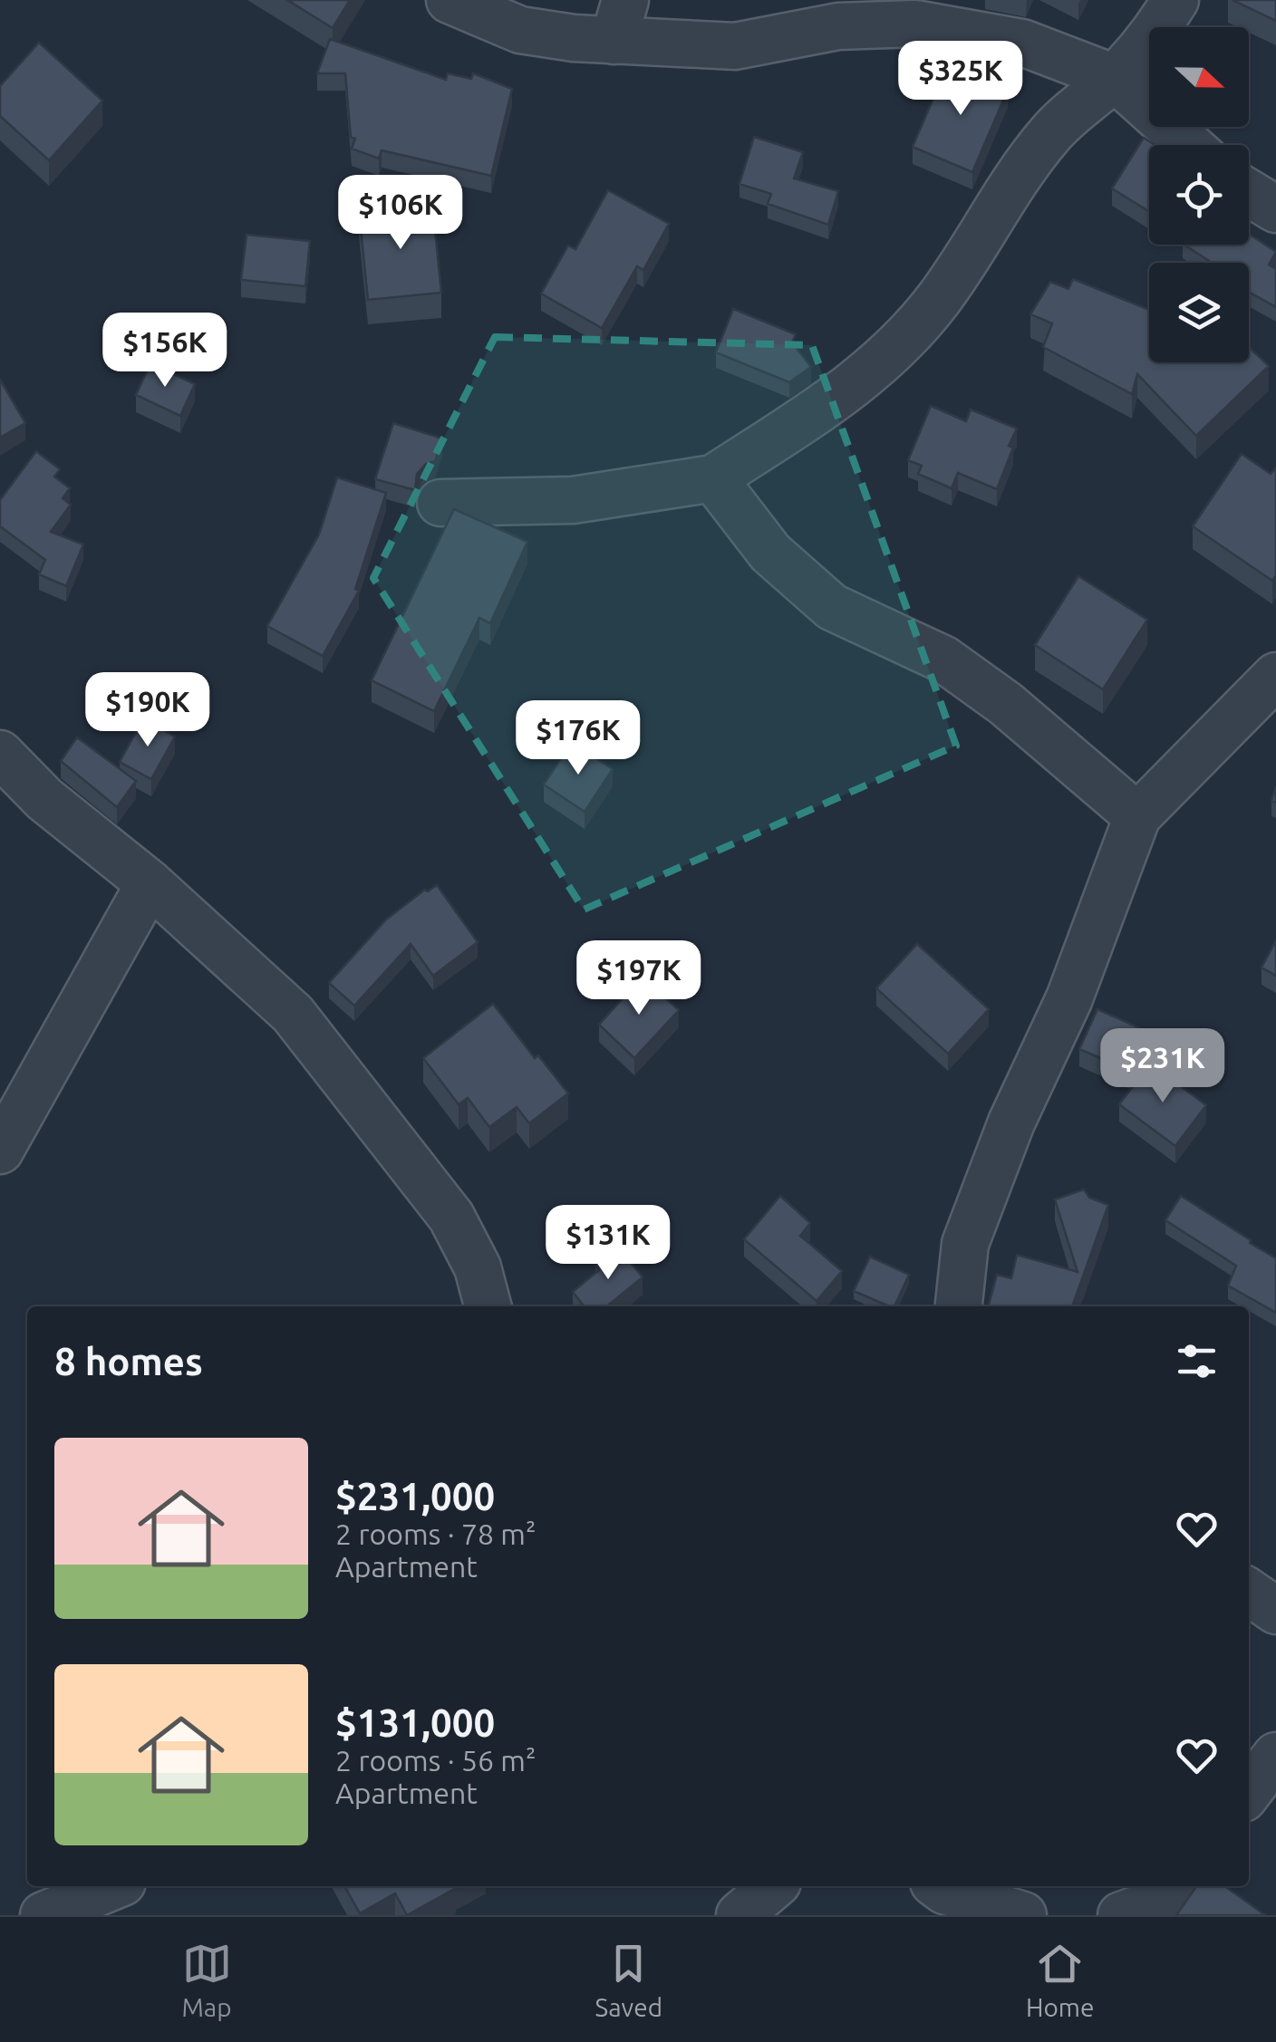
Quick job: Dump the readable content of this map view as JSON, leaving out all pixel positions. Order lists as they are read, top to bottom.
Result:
{
  "north": "right",
  "page": {
    "price": [
      "$325K",
      "$106K",
      "$156K",
      "$190K",
      "$176K",
      "$197K",
      "$231K",
      "$131K"
    ],
    "heading": "8 homes",
    "list": [
      {
        "name": "$231,000",
        "note": "2 rooms · 78 m² · Apartment"
      },
      {
        "name": "$131,000",
        "note": "2 rooms · 56 m² · Apartment"
      }
    ],
    "tabs": ["Map", "Saved", "Home"]
  }
}
